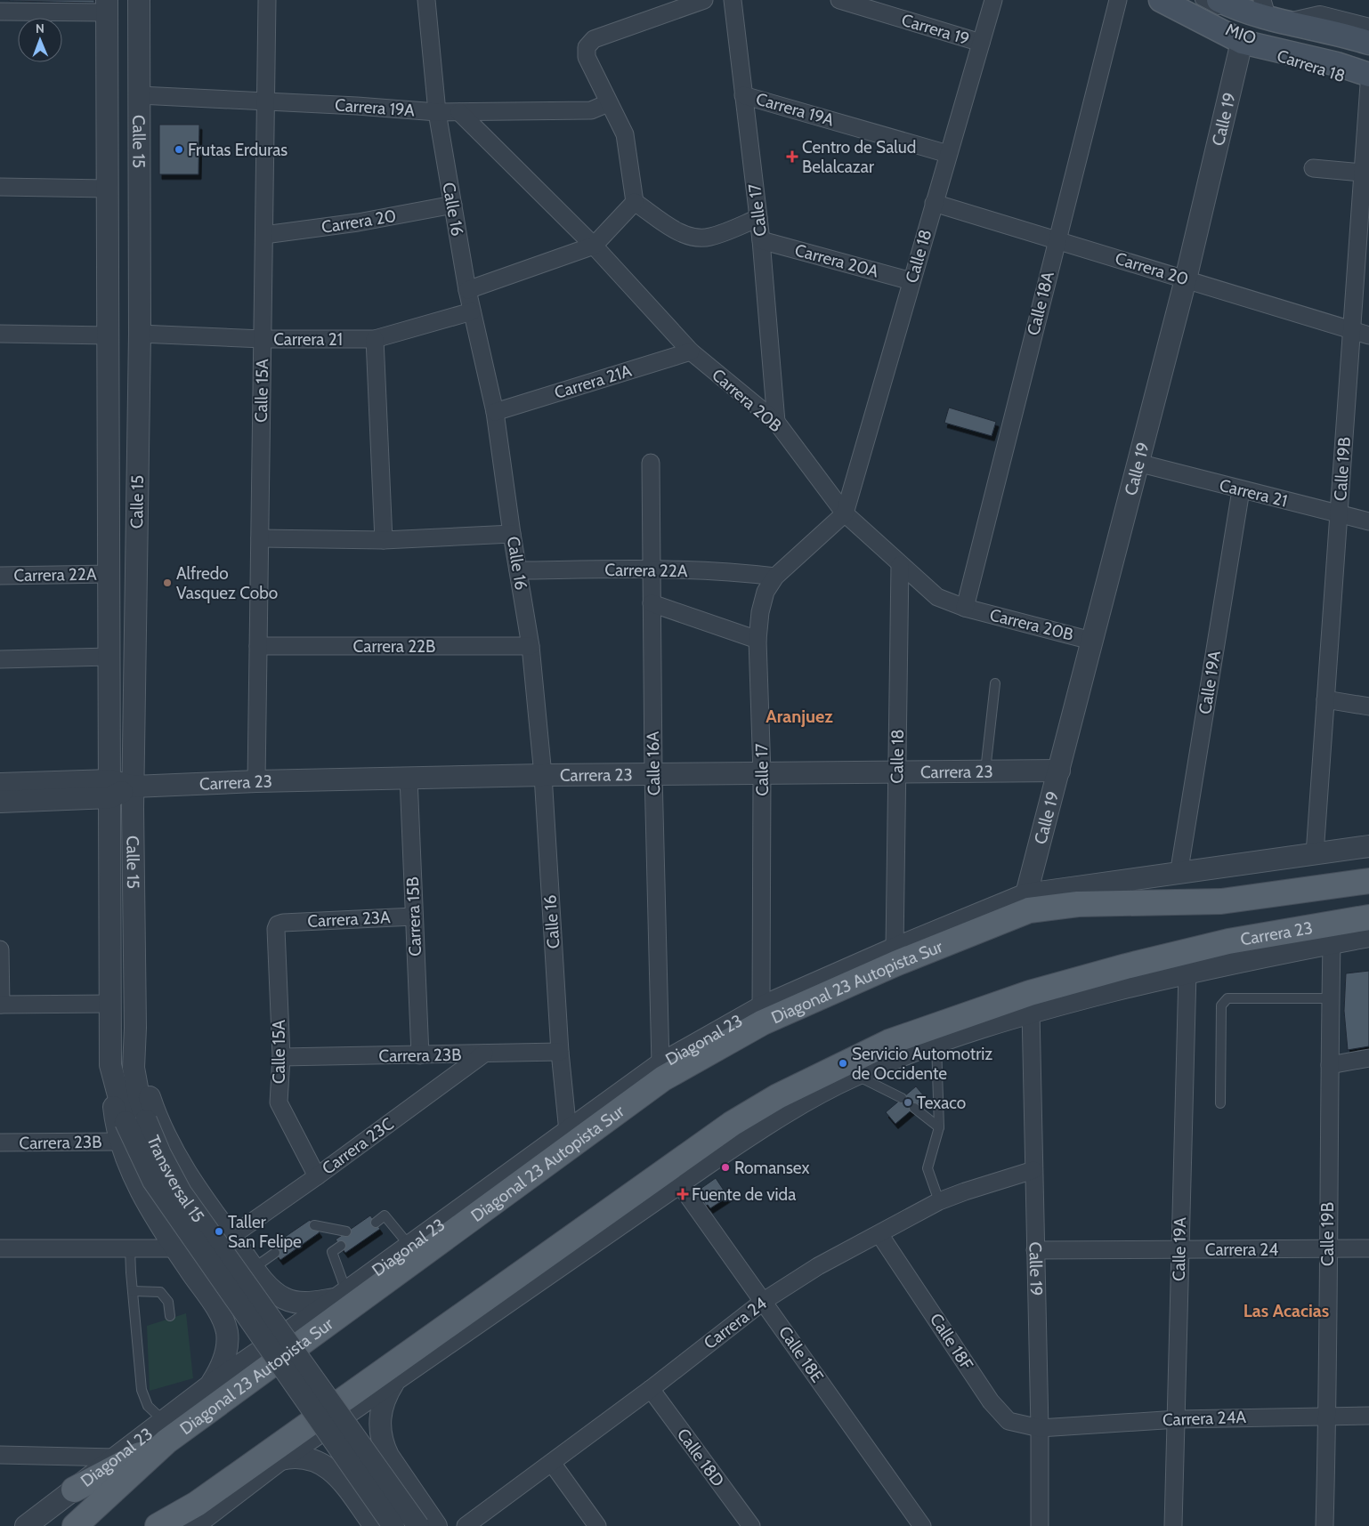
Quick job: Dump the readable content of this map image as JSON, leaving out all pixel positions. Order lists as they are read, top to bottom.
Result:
{
  "streets": {
    "main road": ["Carrera 18", "Carrera 23", "Diagonal 23 Autopista Sur"],
    "street": [
      "Carrera 19",
      "Carrera 19A",
      "Calle 19",
      "Calle 15",
      "Calle 16",
      "Calle 17",
      "Carrera 20",
      "Calle 18",
      "Carrera 20A",
      "Calle 18A",
      "Carrera 21",
      "Carrera 21A",
      "Calle 15A",
      "Carrera 20B",
      "Calle 19B",
      "Carrera 22A",
      "Carrera 22B",
      "Calle 19A",
      "Calle 16A",
      "Carrera 15B",
      "Carrera 23A",
      "Diagonal 23",
      "Carrera 23B",
      "Carrera 23C",
      "Transversal 15",
      "Carrera 24",
      "Calle 18F",
      "Calle 18E",
      "Carrera 24A",
      "Calle 18D"
    ],
    "lane": ["MIO"]
  },
  "crossings": [
    ["Carrera 19", "Calle 18"],
    ["MIO", "Carrera 18"],
    ["Carrera 18", "Calle 19"],
    ["Carrera 18", "Calle 19B"],
    ["Carrera 19A", "Calle 15"],
    ["Carrera 19A", "Calle 16"],
    ["Carrera 19A", "Calle 17"],
    ["Carrera 19A", "Calle 18"],
    ["Carrera 19A", "Calle 15A"],
    ["Carrera 19A", "Carrera 20B"],
    ["Calle 19", "Carrera 20"],
    ["Calle 19", "Carrera 21"],
    ["Calle 19", "Carrera 20B"],
    ["Calle 19", "Carrera 23"],
    ["Calle 19", "Diagonal 23 Autopista Sur"],
    ["Calle 19", "Diagonal 23"],
    ["Calle 19", "Carrera 24"],
    ["Calle 19", "Calle 18F"],
    ["Calle 19", "Carrera 24A"],
    ["Calle 15", "Carrera 21"],
    ["Calle 15", "Carrera 22A"],
    ["Calle 15", "Carrera 23"],
    ["Calle 15", "Transversal 15"],
    ["Calle 16", "Carrera 20"],
    ["Calle 16", "Carrera 21"],
    ["Calle 16", "Carrera 21A"],
    ["Calle 16", "Carrera 22A"],
    ["Calle 16", "Carrera 22B"],
    ["Calle 16", "Carrera 23"],
    ["Calle 16", "Diagonal 23"],
    ["Calle 16", "Carrera 23B"],
    ["Calle 17", "Calle 18"],
    ["Calle 17", "Carrera 20A"],
    ["Calle 17", "Carrera 20B"],
    ["Calle 17", "Carrera 22A"],
    ["Calle 17", "Carrera 23"],
    ["Calle 17", "Diagonal 23"],
    ["Carrera 20", "Calle 18"],
    ["Carrera 20", "Calle 18A"],
    ["Carrera 20", "Calle 15A"],
    ["Carrera 20", "Calle 19B"],
    ["Calle 18", "Carrera 20A"],
    ["Calle 18", "Carrera 20B"],
    ["Calle 18", "Carrera 23"],
    ["Calle 18", "Diagonal 23"],
    ["Calle 18A", "Carrera 20B"],
    ["Carrera 21", "Calle 15A"],
    ["Carrera 21", "Calle 19B"],
    ["Carrera 21", "Calle 19A"],
    ["Carrera 21A", "Carrera 20B"],
    ["Calle 15A", "Carrera 22B"],
    ["Calle 15A", "Carrera 23"],
    ["Calle 15A", "Carrera 23A"],
    ["Calle 15A", "Carrera 23B"],
    ["Calle 15A", "Carrera 23C"],
    ["Calle 19B", "Carrera 23"],
    ["Calle 19B", "Carrera 24"],
    ["Calle 19B", "Carrera 24A"],
    ["Carrera 22A", "Calle 16A"],
    ["Calle 19A", "Carrera 23"],
    ["Calle 19A", "Carrera 24"],
    ["Calle 19A", "Carrera 24A"],
    ["Calle 16A", "Carrera 23"],
    ["Calle 16A", "Diagonal 23"],
    ["Carrera 23", "Carrera 15B"],
    ["Carrera 15B", "Carrera 23A"],
    ["Carrera 15B", "Carrera 23B"],
    ["Diagonal 23 Autopista Sur", "Diagonal 23"],
    ["Carrera 23B", "Carrera 23C"],
    ["Carrera 24", "Calle 18F"],
    ["Carrera 24", "Calle 18E"],
    ["Carrera 24", "Calle 18D"],
    ["Calle 18F", "Carrera 24A"]
  ],
  "districts": ["Aranjuez", "Las Acacias"],
  "places": {
    "other": [
      "Frutas Erduras",
      "Alfredo Vasquez Cobo",
      "Servicio Automotriz de Occidente",
      "Texaco",
      "Romansex",
      "Taller San Felipe"
    ],
    "health": ["Centro de Salud Belalcazar", "Fuente de vida"]
  },
  "north": "top"
}
